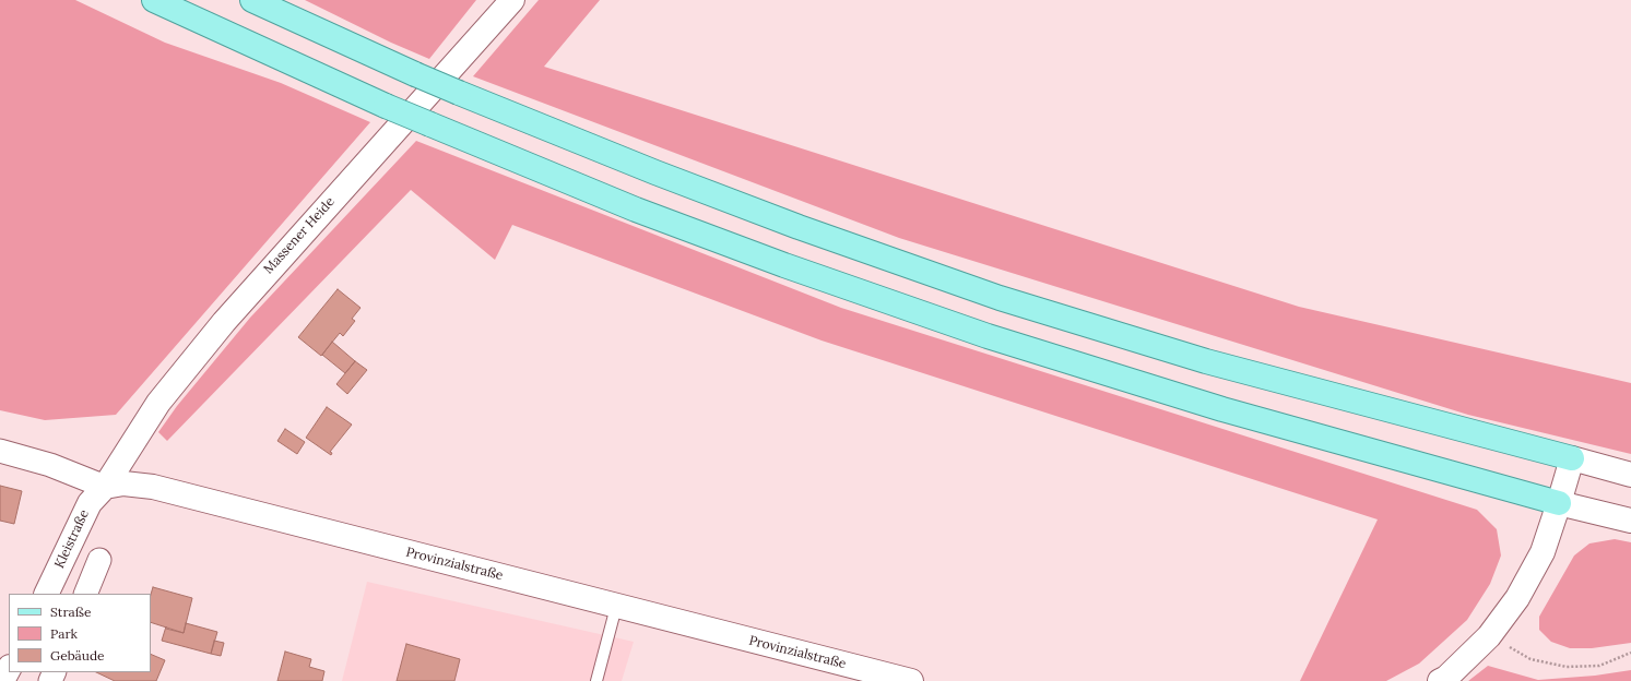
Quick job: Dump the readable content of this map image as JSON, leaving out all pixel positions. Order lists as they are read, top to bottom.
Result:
{
  "streets": {
    "main road": ["Massener Heide", "Kleistraße", "Provinzialstraße"]
  },
  "crossings": [
    ["Massener Heide", "Kleistraße"],
    ["Massener Heide", "Provinzialstraße"],
    ["Kleistraße", "Provinzialstraße"]
  ],
  "legend": ["Straße", "Park", "Gebäude"]
}
